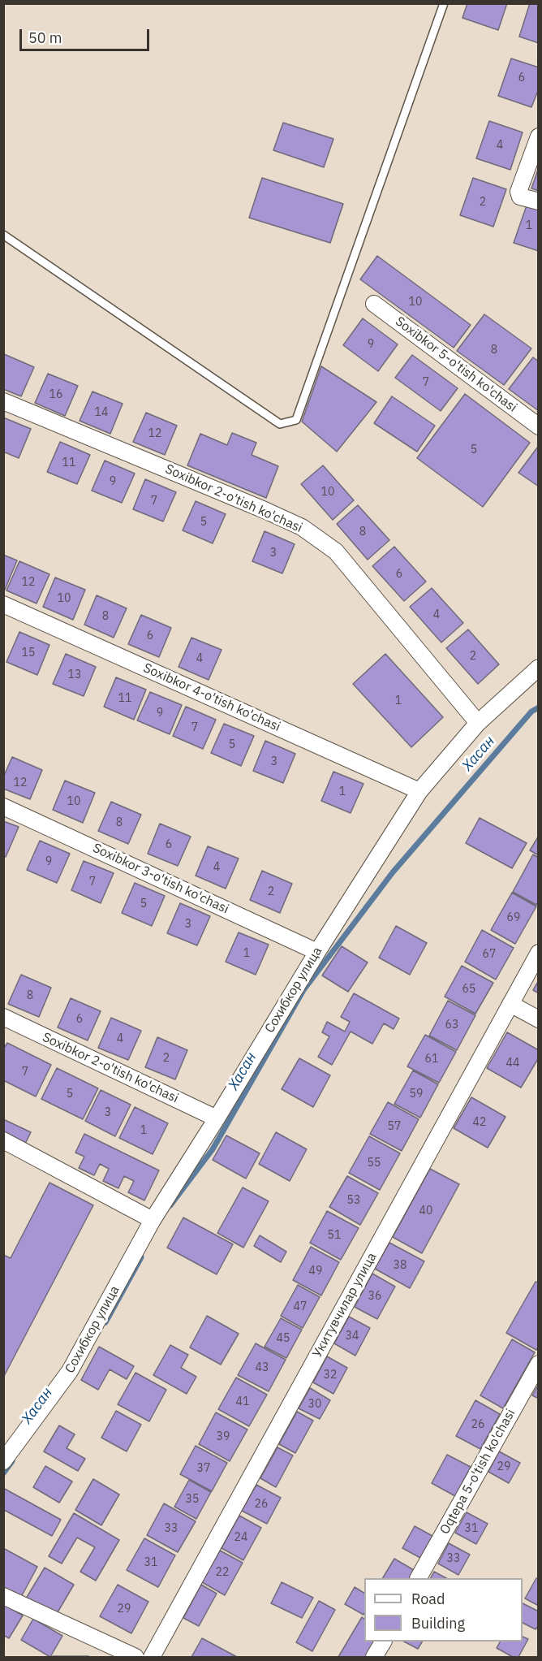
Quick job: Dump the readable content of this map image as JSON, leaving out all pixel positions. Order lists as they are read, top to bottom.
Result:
{
  "streets": {
    "street": [
      "Soxibkor 5-o'tish ko'chasi",
      "Soxibkor 2-o'tish ko'chasi",
      "Soxibkor 4-o'tish ko'chasi",
      "Soxibkor 3-o'tish ko'chasi",
      "Сохибкор улица",
      "Укитувчилар улица",
      "Oqtepa 5-o'tish ko'chasi"
    ]
  },
  "crossings": [
    ["Soxibkor 2-o'tish ko'chasi", "Сохибкор улица"],
    ["Soxibkor 4-o'tish ko'chasi", "Сохибкор улица"],
    ["Soxibkor 3-o'tish ko'chasi", "Сохибкор улица"]
  ],
  "water": ["Хасан"],
  "house_numbers": [
    "6",
    "4",
    "2",
    "1",
    "10",
    "9",
    "8",
    "7",
    "16",
    "14",
    "12",
    "5",
    "11",
    "9",
    "10",
    "7",
    "5",
    "8",
    "3",
    "6",
    "12",
    "10",
    "4",
    "8",
    "6",
    "15",
    "2",
    "4",
    "13",
    "11",
    "1",
    "9",
    "7",
    "5",
    "3",
    "12",
    "1",
    "10",
    "8",
    "6",
    "9",
    "4",
    "7",
    "2",
    "5",
    "69",
    "3",
    "1",
    "67",
    "65",
    "8",
    "6",
    "63",
    "4",
    "2",
    "61",
    "44",
    "7",
    "5",
    "59",
    "3",
    "42",
    "57",
    "1",
    "55",
    "53",
    "40",
    "51",
    "38",
    "49",
    "36",
    "47",
    "34",
    "45",
    "43",
    "32",
    "41",
    "30",
    "26",
    "39",
    "29",
    "37",
    "35",
    "26",
    "33",
    "31",
    "24",
    "33",
    "31",
    "22",
    "29"
  ],
  "legend": ["Road", "Building"],
  "scale_bar": "50 m"
}
